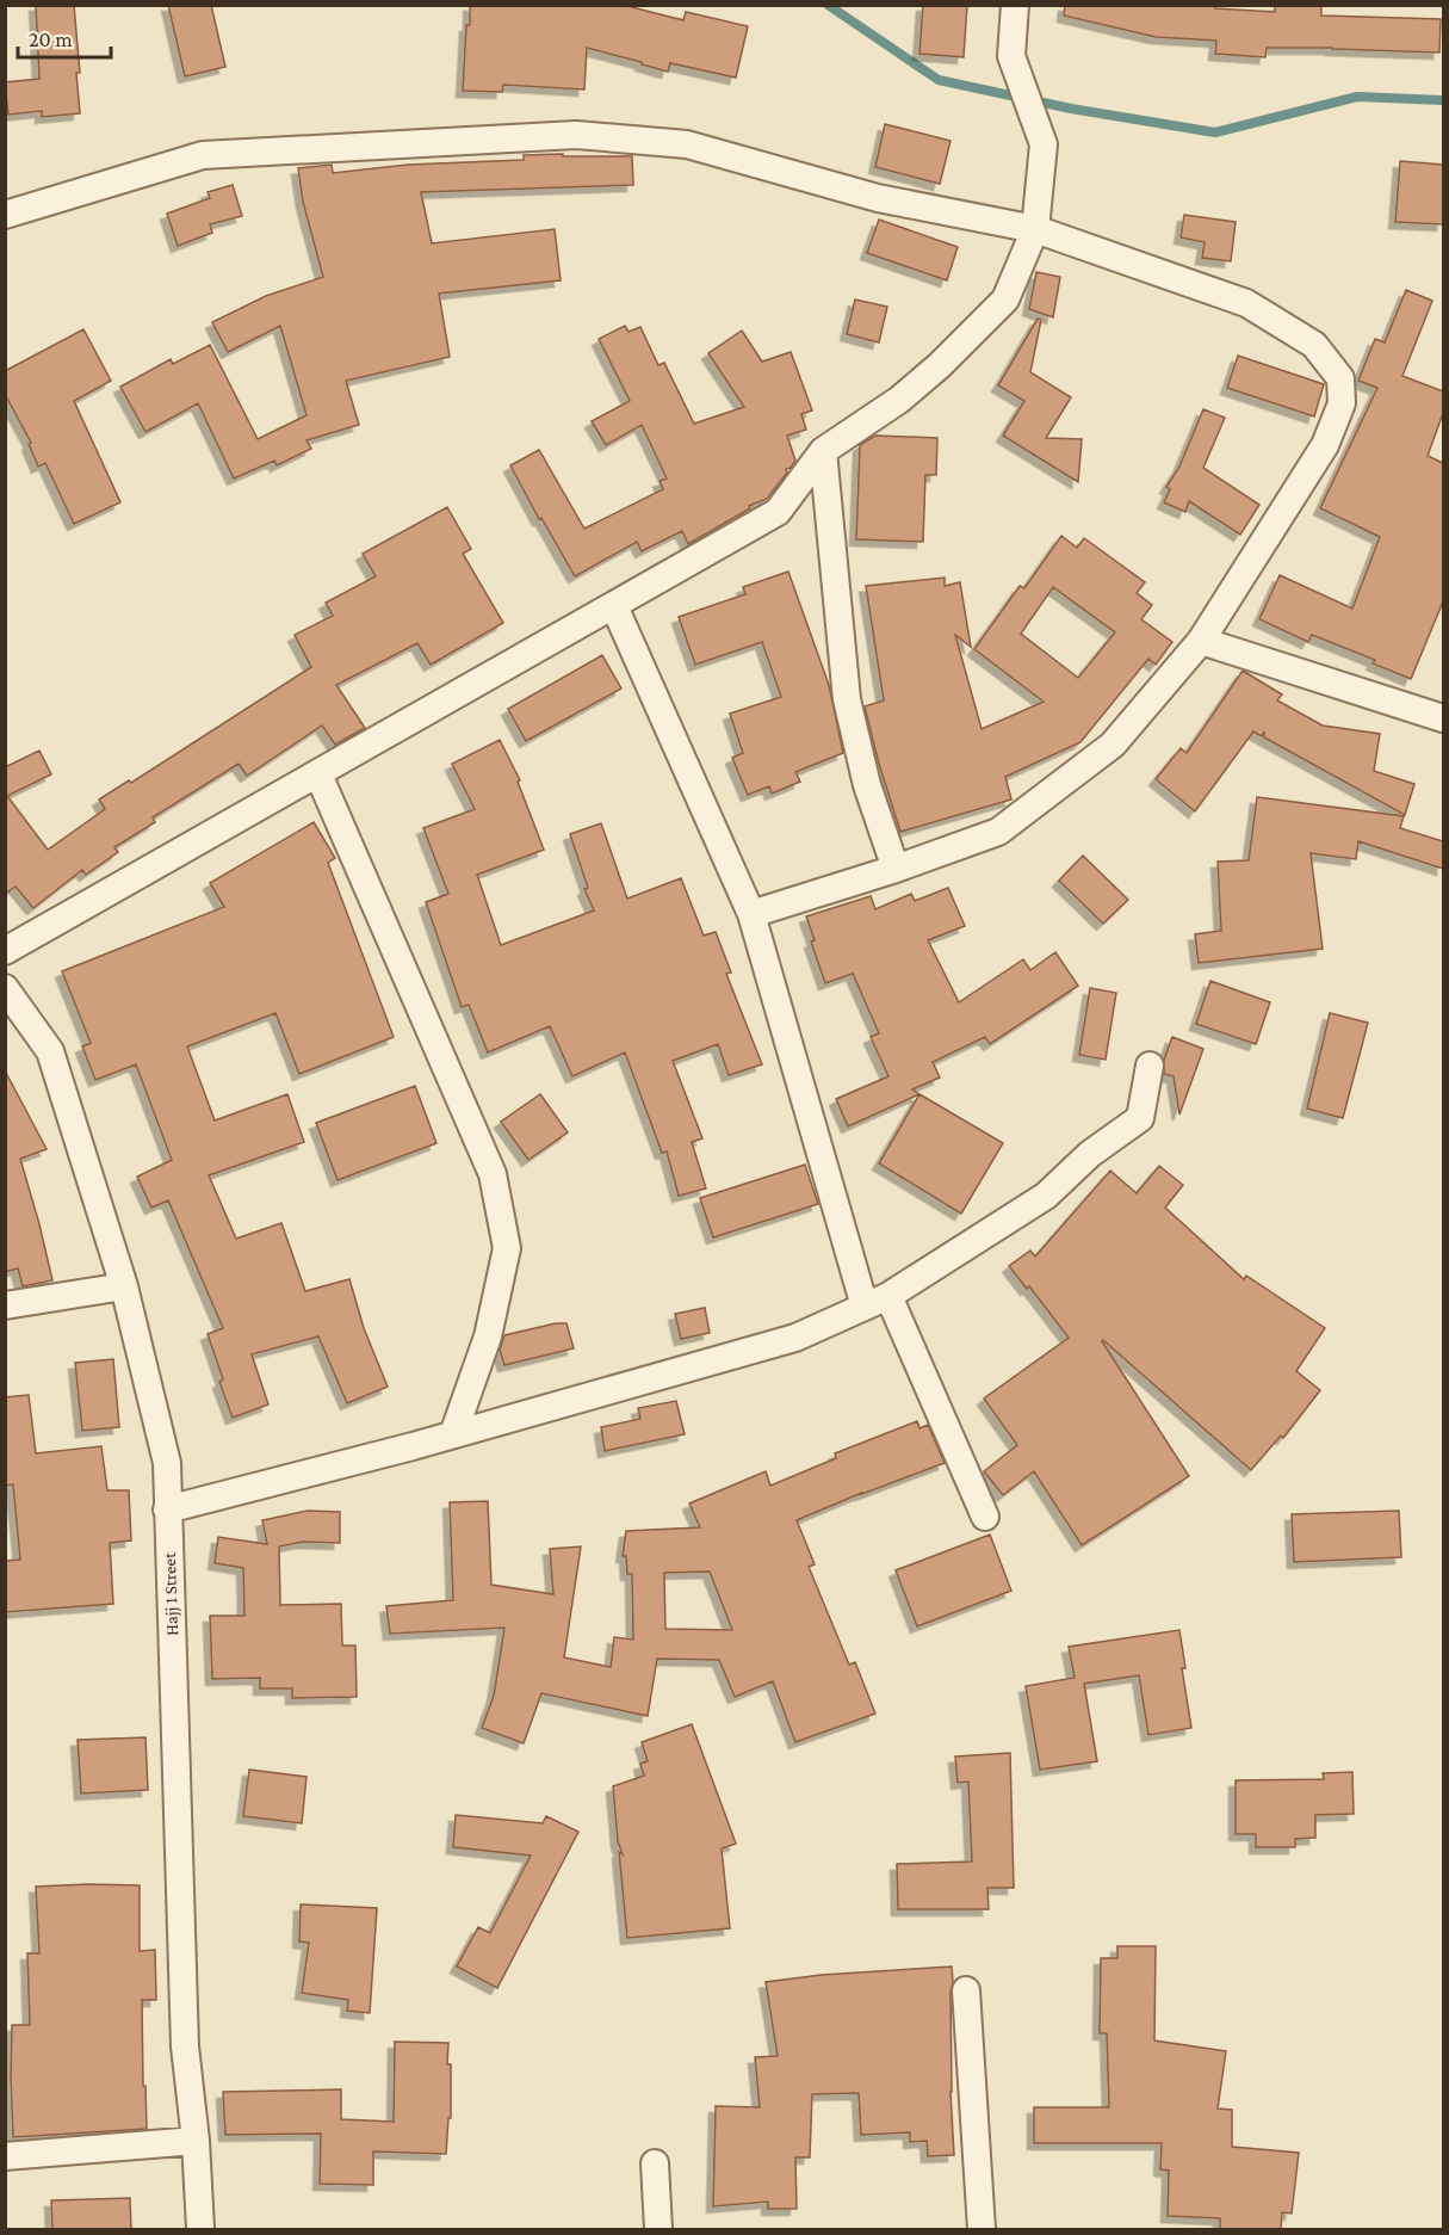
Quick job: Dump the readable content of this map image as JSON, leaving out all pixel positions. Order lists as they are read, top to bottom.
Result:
{
  "streets": {
    "street": ["Hajj 1 Street"]
  },
  "scale_bar": "20 m"
}
